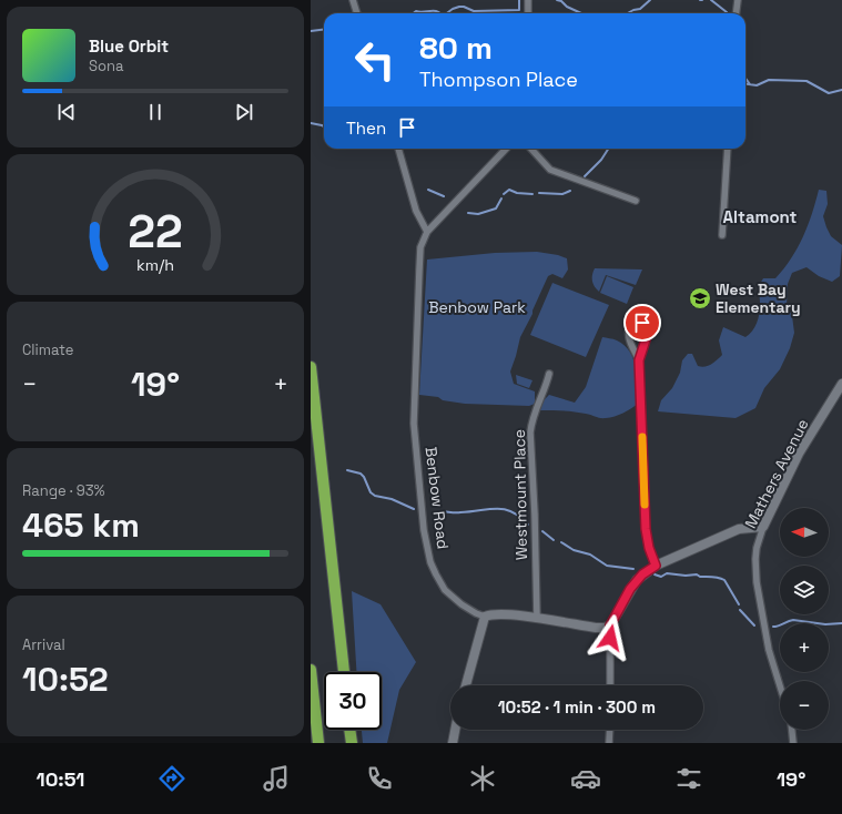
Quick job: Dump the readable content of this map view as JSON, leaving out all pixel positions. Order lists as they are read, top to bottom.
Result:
{
  "streets": {
    "street": ["Mathers Avenue", "Westmount Place", "Benbow Road"]
  },
  "districts": ["Altamont"],
  "parks": ["Benbow Park"],
  "places": {
    "school or university": ["West Bay Elementary"]
  },
  "north": "left",
  "page": {
    "turn": ["80 m", "Thompson Place"],
    "song": ["Blue Orbit", "Sona"],
    "then": "Then",
    "tile": [
      "Climate",
      ["Range · 93%", "465 km"],
      ["Arrival", "10:52"]
    ],
    "heat": ["−", "19°", "+"],
    "map_buttons": ["+", "−"],
    "limit": "30",
    "trip": "10:52 · 1 min · 300 m",
    "tabs": ["10:51", "19°"],
    "gauge": ["22", "km/h"]
  }
}
